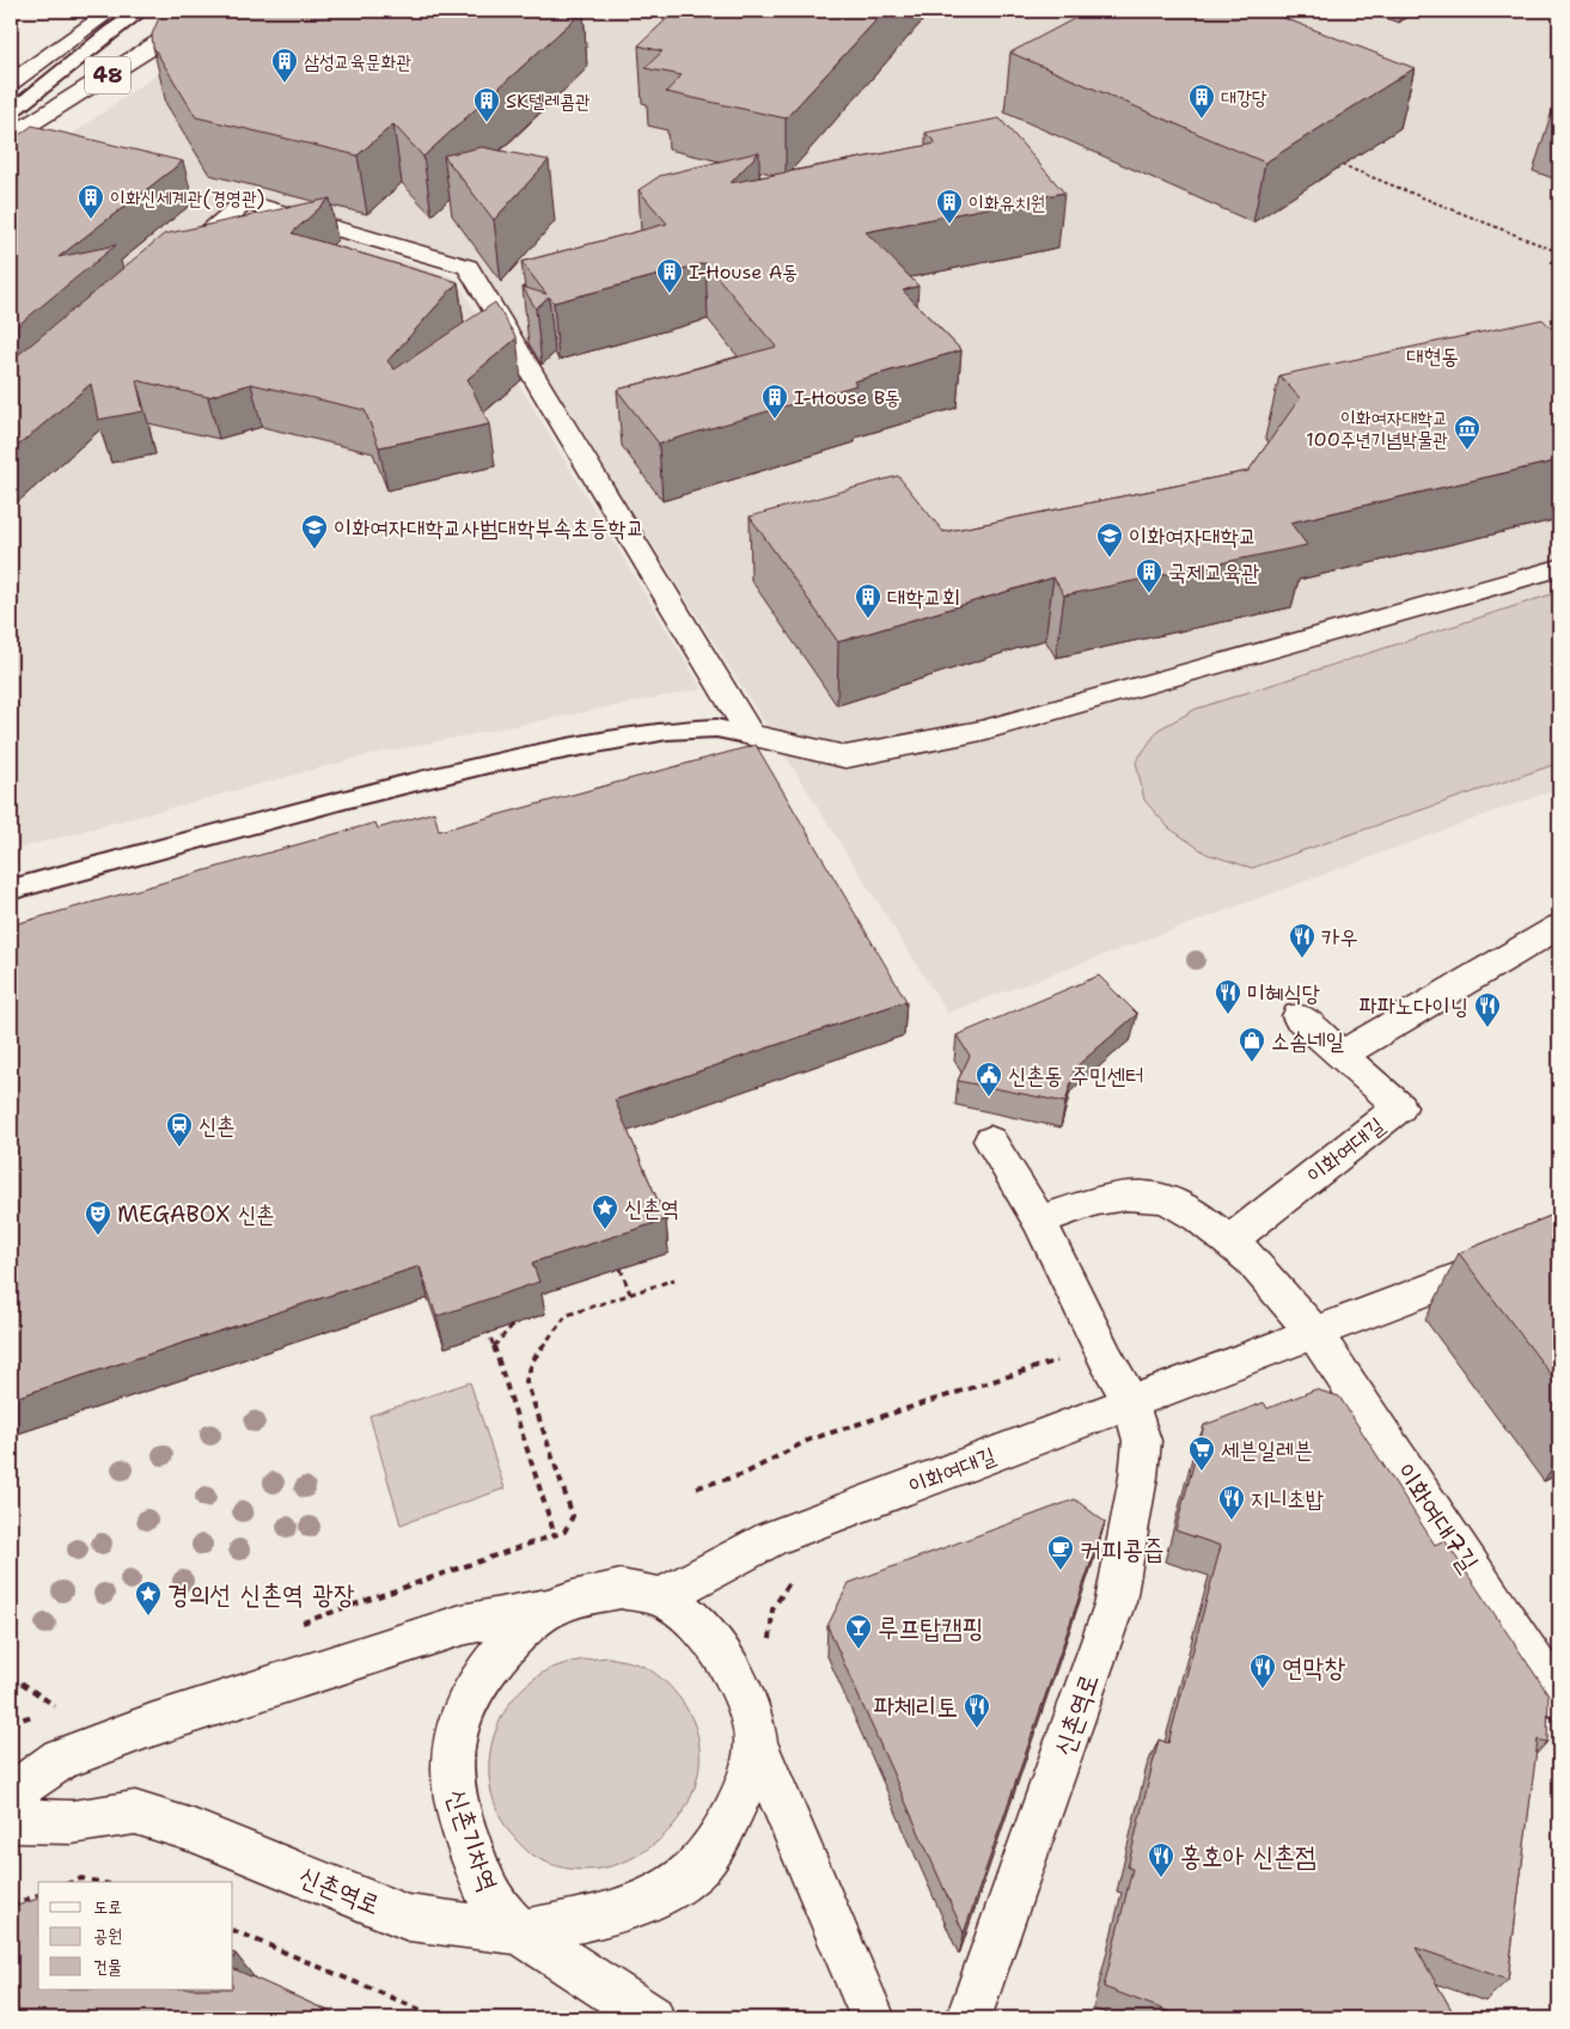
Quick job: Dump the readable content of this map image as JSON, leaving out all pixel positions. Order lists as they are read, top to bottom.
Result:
{
  "streets": {
    "street": [
      "48",
      "이화여대길",
      "이화여대7길",
      "신촌역로",
      "신촌기차역"
    ]
  },
  "crossings": [
    ["이화여대길", "이화여대7길"],
    ["이화여대길", "신촌역로"],
    ["이화여대길", "신촌기차역"],
    ["신촌역로", "신촌기차역"]
  ],
  "districts": ["대현동"],
  "places": {
    "building": [
      "삼성교육문화관",
      "대강당",
      "SK텔레콤관",
      "이화신세계관(경영관)",
      "이화유치원",
      "I-House A동",
      "I-House B동",
      "국제교육관",
      "대학교회"
    ],
    "museum": ["이화여자대학교 100주년기념박물관"],
    "school or university": ["이화여자대학교사범대학부속초등학교", "이화여자대학교"],
    "restaurant": [
      "카우",
      "미혜식당",
      "파파노다이닝",
      "지니초밥",
      "연막창",
      "파체리토",
      "홍호아 신촌점"
    ],
    "shop": ["소솜네일"],
    "public building": ["신촌동 주민센터"],
    "station": ["신촌"],
    "place": ["신촌역", "경의선 신촌역 광장"],
    "theatre": ["MEGABOX 신촌"],
    "supermarket": ["세븐일레븐"],
    "cafe": ["커피콩즙"],
    "bar": ["루프탑캠핑"]
  },
  "legend": ["도로", "공원", "건물"]
}
